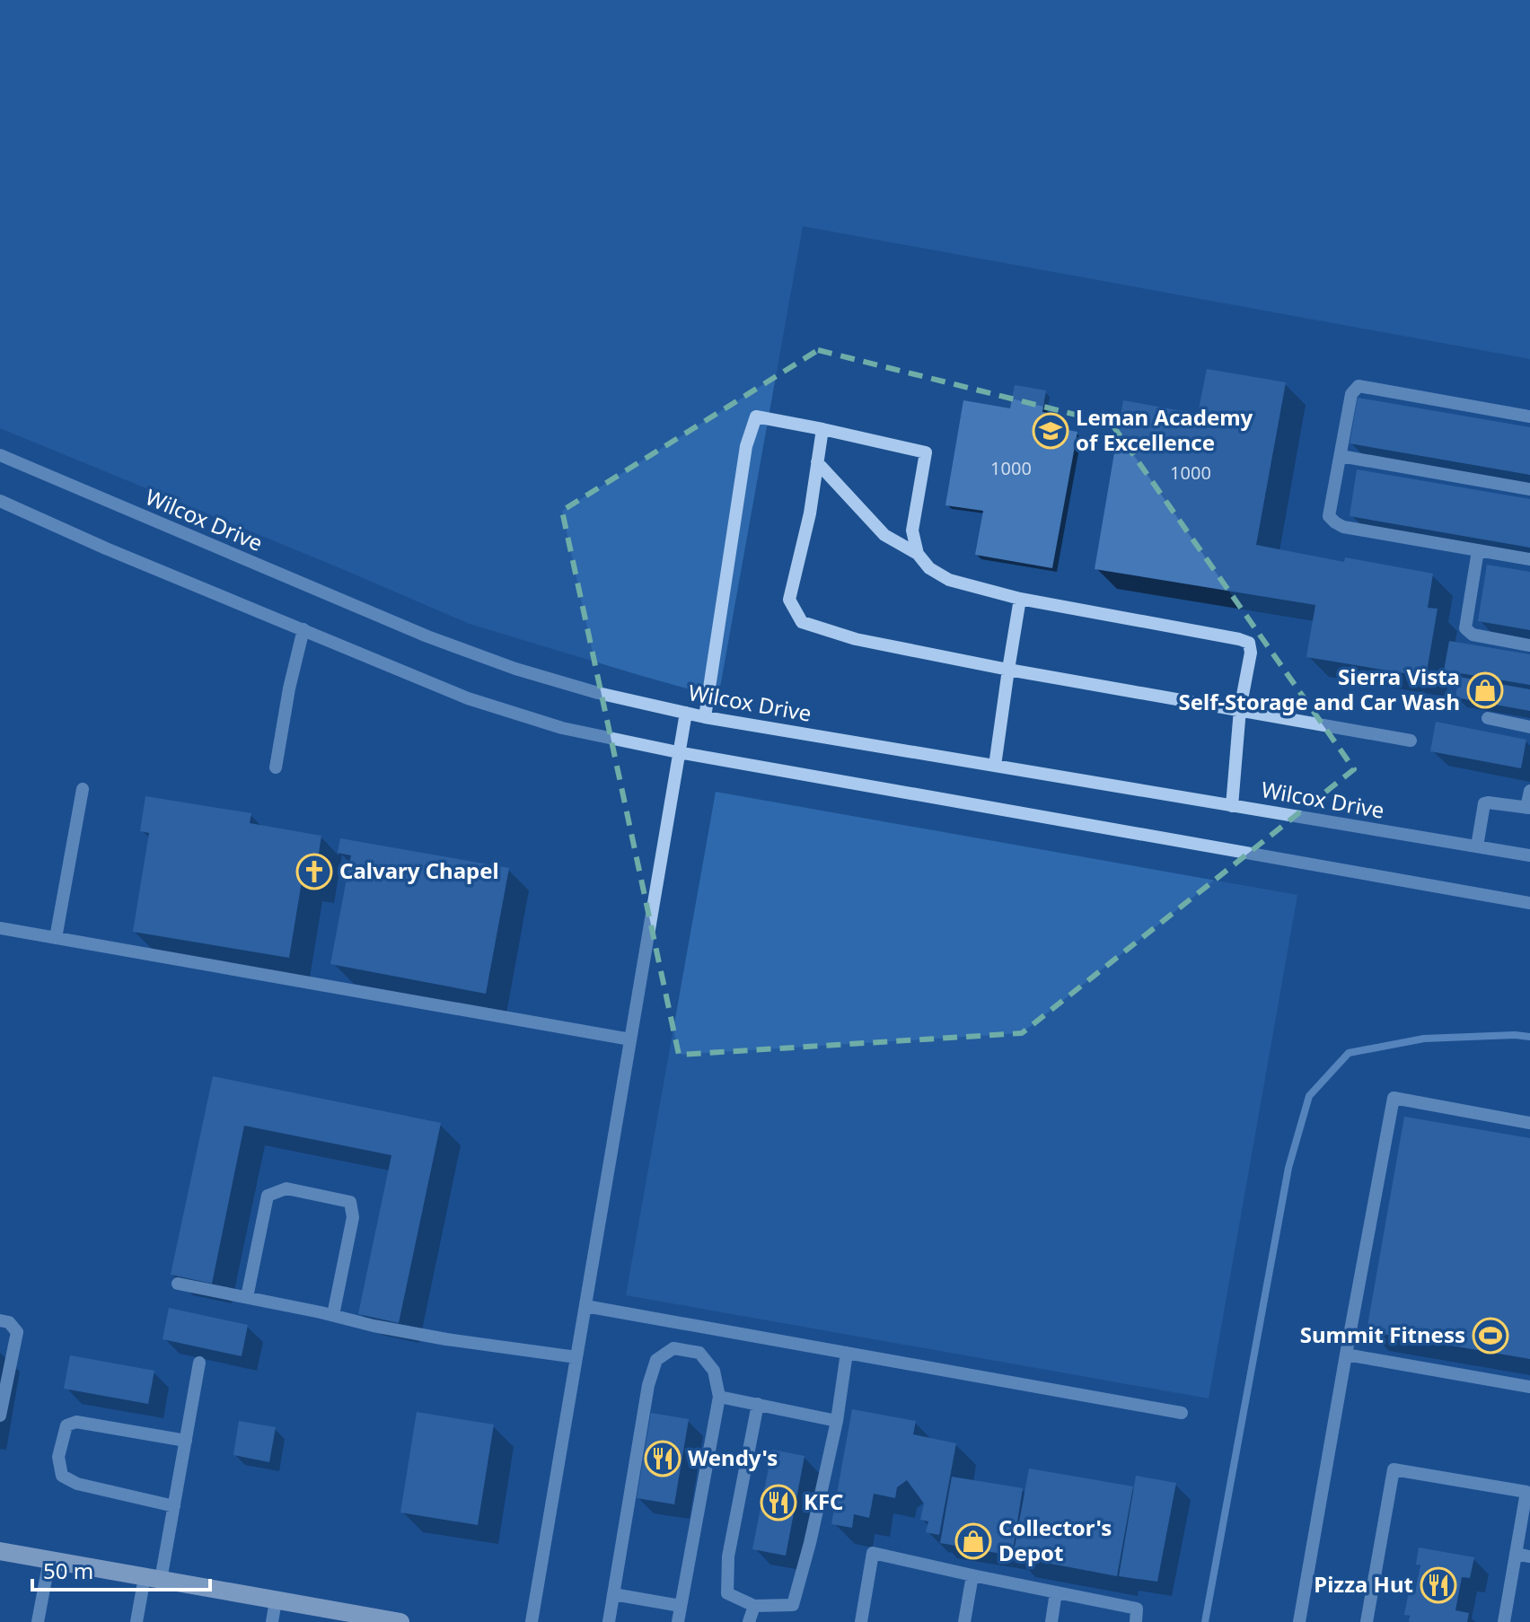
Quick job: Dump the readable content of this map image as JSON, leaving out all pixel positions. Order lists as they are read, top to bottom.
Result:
{
  "streets": {
    "street": ["Wilcox Drive"]
  },
  "places": {
    "school or university": ["Leman Academy of Excellence"],
    "shop": ["Sierra Vista Self-Storage and Car Wash", "Collector's Depot"],
    "church": ["Calvary Chapel"],
    "sports": ["Summit Fitness"],
    "restaurant": ["Wendy's", "KFC", "Pizza Hut"]
  },
  "house_numbers": ["1000", "1000"],
  "scale_bar": "50 m"
}
